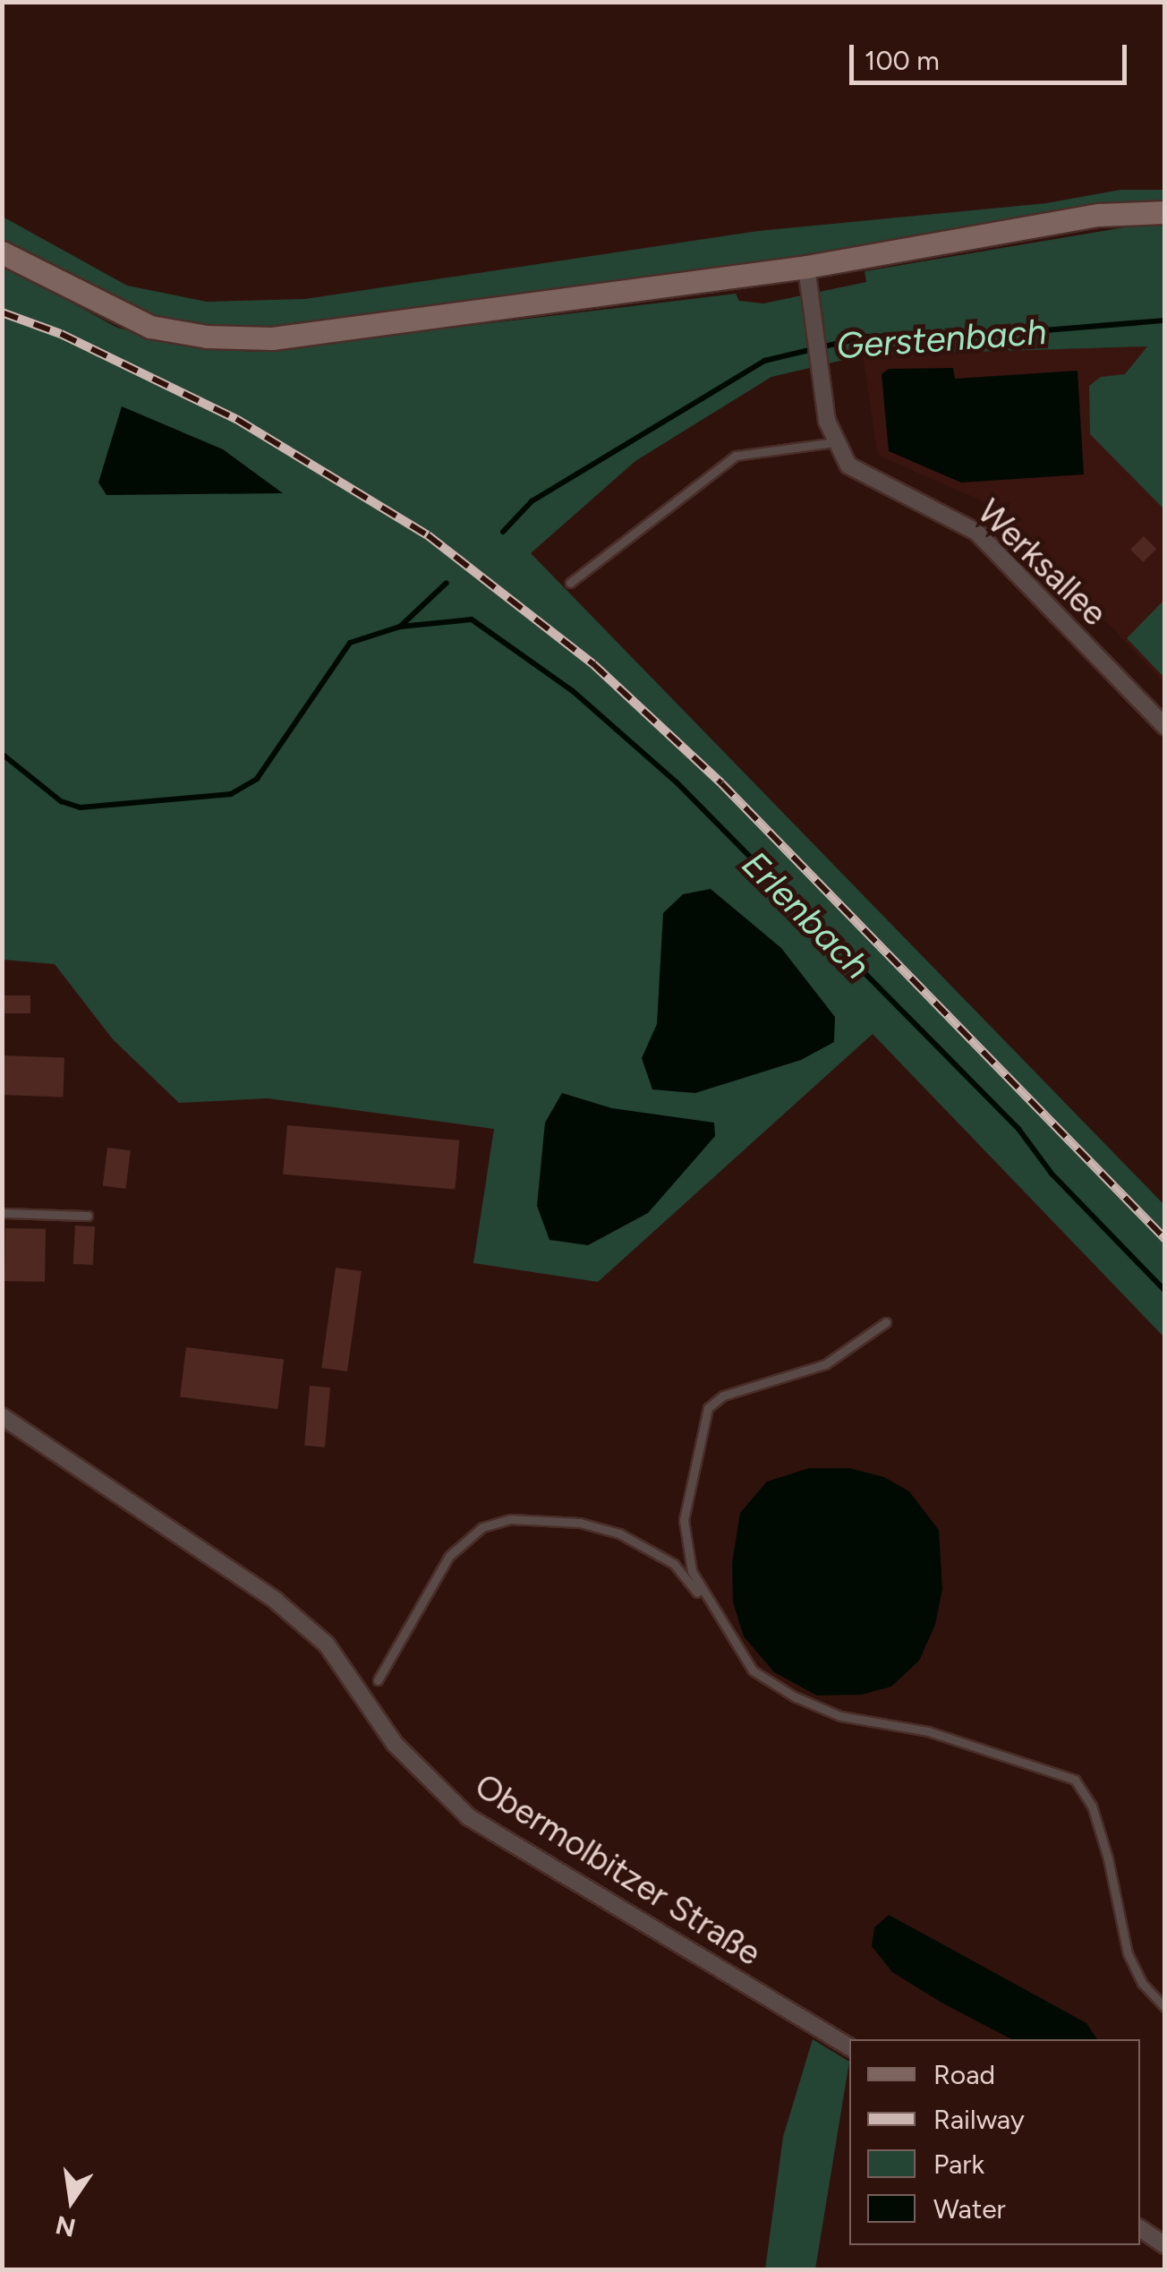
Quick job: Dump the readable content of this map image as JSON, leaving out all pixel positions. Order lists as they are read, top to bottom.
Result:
{
  "streets": {
    "street": ["Werksallee", "Obermolbitzer Straße"]
  },
  "water": ["Gerstenbach", "Erlenbach"],
  "legend": [
    "Road",
    "Railway",
    "Park",
    "Water"
  ],
  "scale_bar": "100 m",
  "north": "bottom"
}
